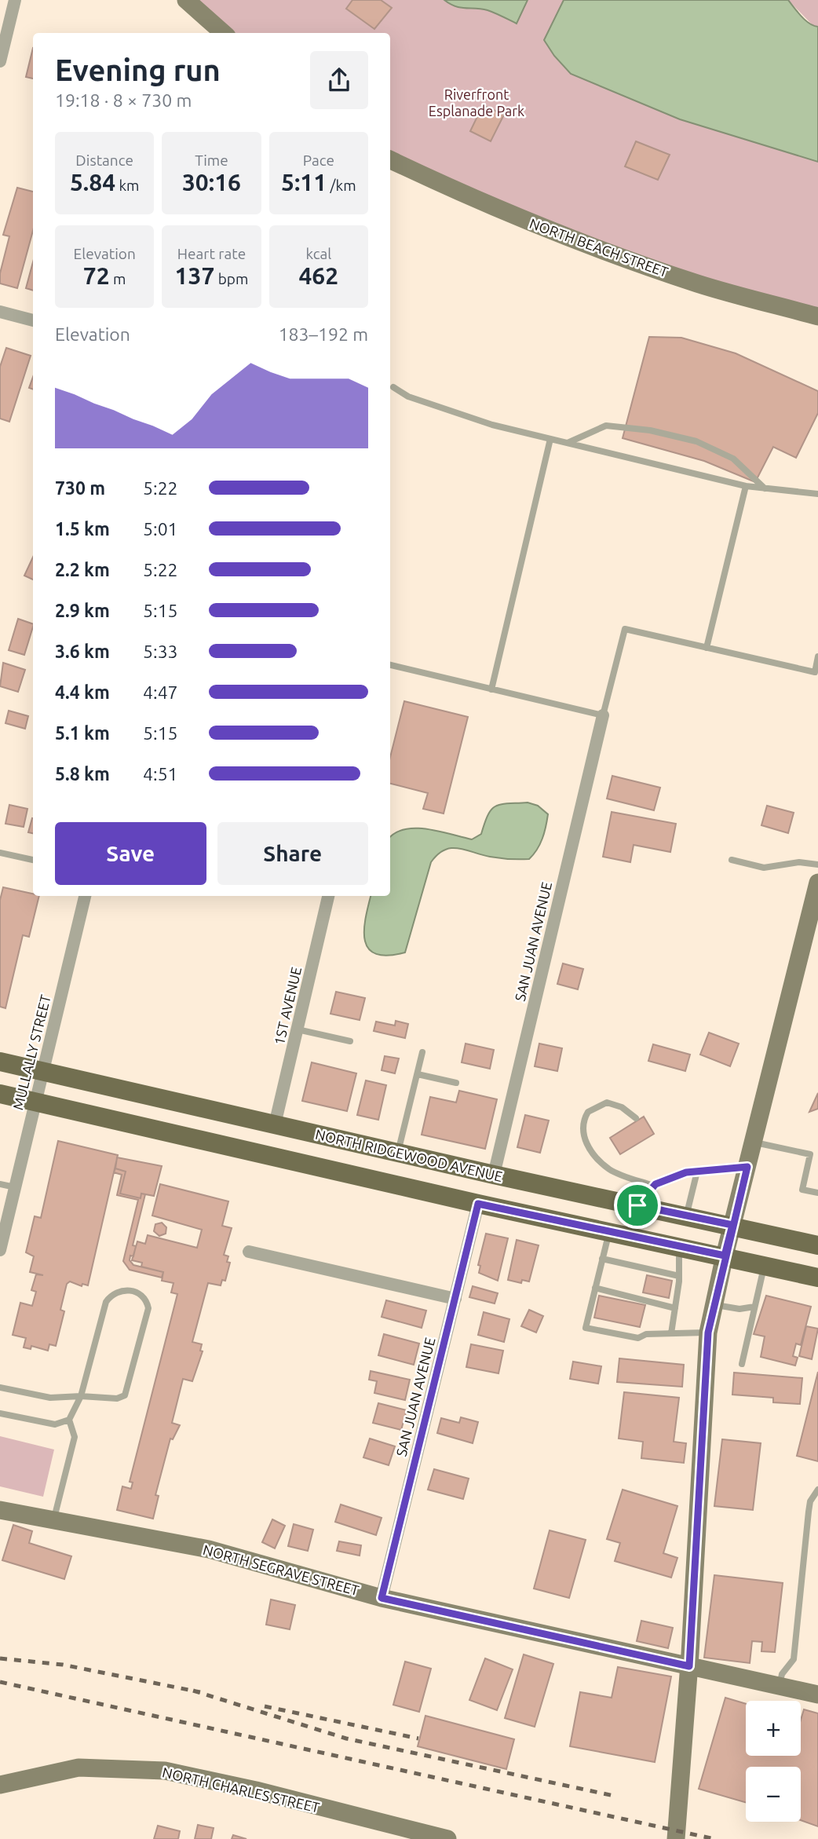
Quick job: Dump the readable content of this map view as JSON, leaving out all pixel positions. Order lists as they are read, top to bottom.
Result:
{
  "streets": {
    "main road": ["NORTH RIDGEWOOD AVENUE"],
    "street": [
      "NORTH BEACH STREET",
      "SAN JUAN AVENUE",
      "1ST AVENUE",
      "MULLALLY STREET",
      "NORTH SEGRAVE STREET",
      "NORTH CHARLES STREET"
    ]
  },
  "crossings": [
    ["SAN JUAN AVENUE", "NORTH RIDGEWOOD AVENUE"],
    ["SAN JUAN AVENUE", "NORTH SEGRAVE STREET"],
    ["1ST AVENUE", "NORTH RIDGEWOOD AVENUE"],
    ["MULLALLY STREET", "NORTH RIDGEWOOD AVENUE"]
  ],
  "parks": ["Riverfront Esplanade Park"],
  "page": {
    "heading": ["Evening run", "19:18 · 8 × 730 m"],
    "stats": [
      ["Distance", "5.84 km"],
      ["Time", "30:16"],
      ["Pace", "5:11 /km"],
      ["Elevation", "72 m"],
      ["Heart rate", "137 bpm"],
      ["kcal", "462"]
    ],
    "chart": ["Elevation", "183–192 m"],
    "list": [
      {
        "name": "730 m",
        "note": "5:22"
      },
      {
        "name": "1.5 km",
        "note": "5:01"
      },
      {
        "name": "2.2 km",
        "note": "5:22"
      },
      {
        "name": "2.9 km",
        "note": "5:15"
      },
      {
        "name": "3.6 km",
        "note": "5:33"
      },
      {
        "name": "4.4 km",
        "note": "4:47"
      },
      {
        "name": "5.1 km",
        "note": "5:15"
      },
      {
        "name": "5.8 km",
        "note": "4:51"
      }
    ],
    "buttons": ["Save", "Share"],
    "map_buttons": ["+", "−"]
  }
}
